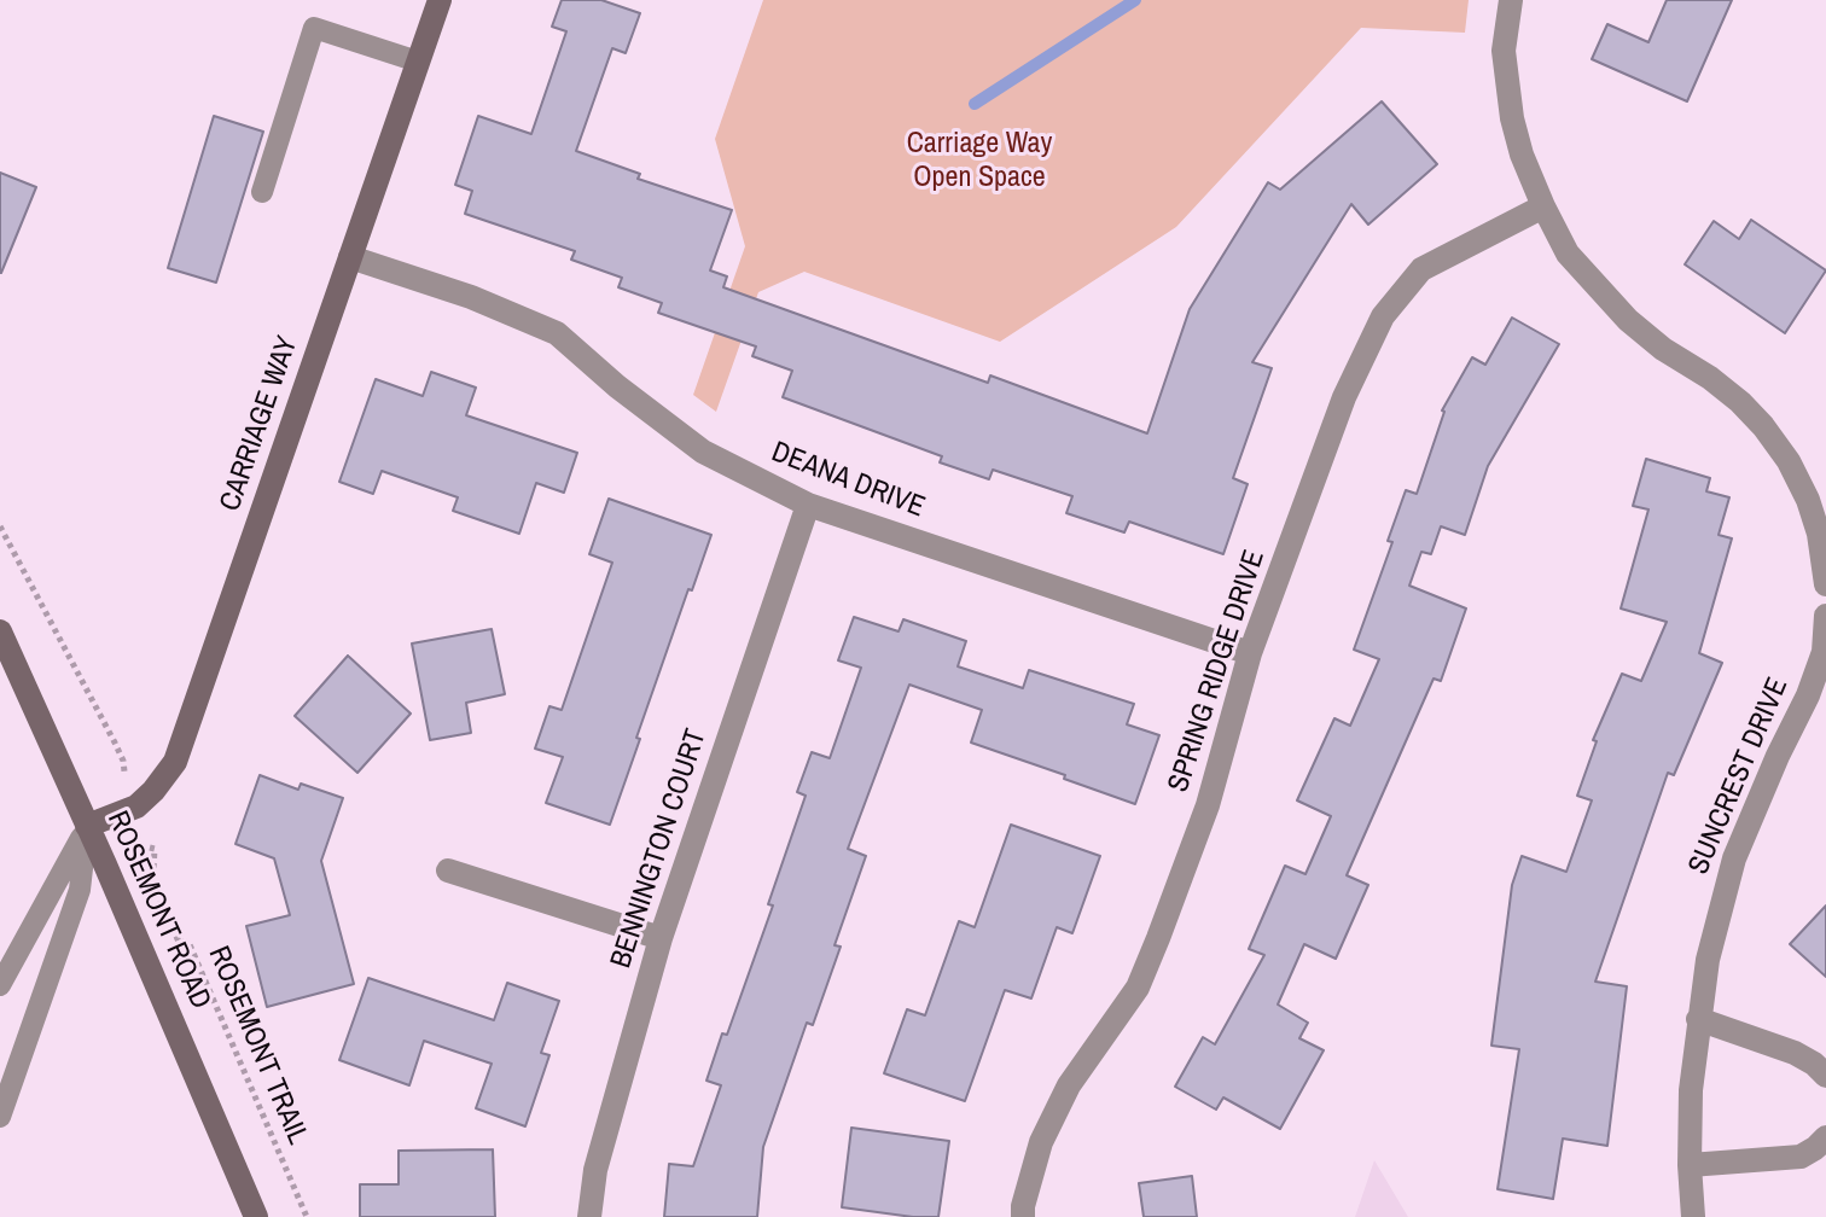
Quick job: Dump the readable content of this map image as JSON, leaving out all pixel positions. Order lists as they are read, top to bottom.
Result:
{
  "streets": {
    "street": [
      "CARRIAGE WAY",
      "DEANA DRIVE",
      "SPRING RIDGE DRIVE",
      "SUNCREST DRIVE",
      "BENNINGTON COURT",
      "ROSEMONT ROAD"
    ],
    "path": ["ROSEMONT TRAIL"]
  },
  "crossings": [
    ["CARRIAGE WAY", "DEANA DRIVE"],
    ["CARRIAGE WAY", "ROSEMONT ROAD"],
    ["DEANA DRIVE", "SPRING RIDGE DRIVE"],
    ["DEANA DRIVE", "BENNINGTON COURT"]
  ],
  "parks": ["Carriage Way Open Space"]
}
